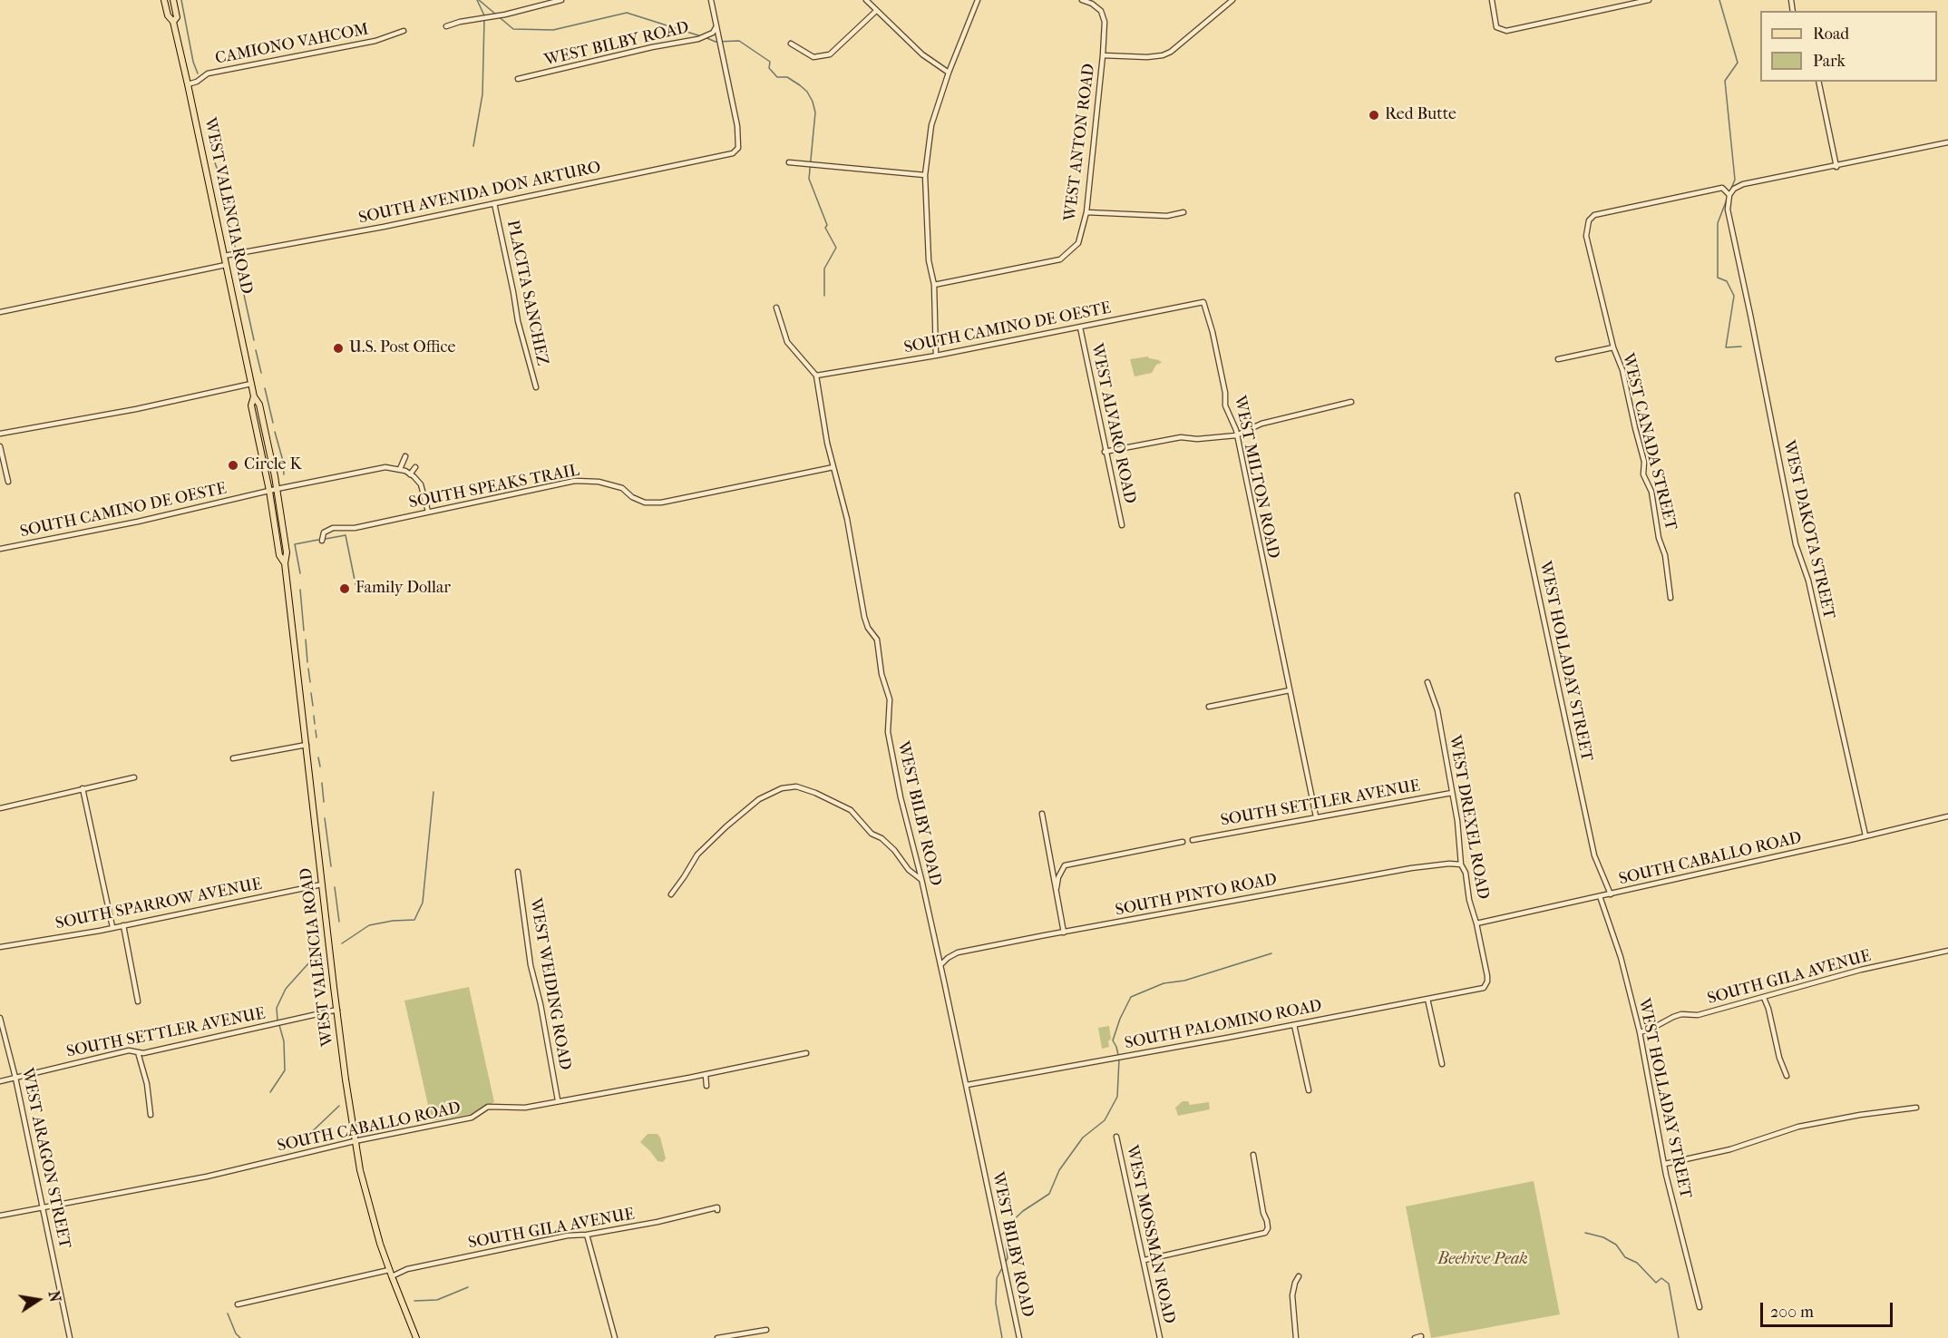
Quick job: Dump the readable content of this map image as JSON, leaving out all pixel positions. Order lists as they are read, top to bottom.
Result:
{
  "streets": {
    "main road": ["WEST VALENCIA ROAD"],
    "street": [
      "CAMIONO VAHCOM",
      "WEST BILBY ROAD",
      "WEST ANTON ROAD",
      "SOUTH AVENIDA DON ARTURO",
      "PLACITA SANCHEZ",
      "SOUTH CAMINO DE OESTE",
      "WEST ALVARO ROAD",
      "WEST CANADA STREET",
      "WEST MILTON ROAD",
      "SOUTH SPEAKS TRAIL",
      "WEST DAKOTA STREET",
      "WEST HOLLADAY STREET",
      "SOUTH SETTLER AVENUE",
      "WEST DREXEL ROAD",
      "SOUTH CABALLO ROAD",
      "SOUTH PINTO ROAD",
      "SOUTH SPARROW AVENUE",
      "SOUTH GILA AVENUE",
      "WEST WEIDING ROAD",
      "SOUTH PALOMINO ROAD",
      "WEST ARAGON STREET",
      "WEST MOSSMAN ROAD"
    ]
  },
  "crossings": [
    ["CAMIONO VAHCOM", "WEST VALENCIA ROAD"],
    ["WEST BILBY ROAD", "SOUTH AVENIDA DON ARTURO"],
    ["WEST BILBY ROAD", "SOUTH CAMINO DE OESTE"],
    ["WEST BILBY ROAD", "SOUTH SPEAKS TRAIL"],
    ["WEST BILBY ROAD", "SOUTH PINTO ROAD"],
    ["WEST BILBY ROAD", "SOUTH PALOMINO ROAD"],
    ["SOUTH AVENIDA DON ARTURO", "WEST VALENCIA ROAD"],
    ["SOUTH AVENIDA DON ARTURO", "PLACITA SANCHEZ"],
    ["WEST VALENCIA ROAD", "SOUTH CAMINO DE OESTE"],
    ["WEST VALENCIA ROAD", "SOUTH SETTLER AVENUE"],
    ["WEST VALENCIA ROAD", "SOUTH CABALLO ROAD"],
    ["WEST VALENCIA ROAD", "SOUTH SPARROW AVENUE"],
    ["WEST VALENCIA ROAD", "SOUTH GILA AVENUE"],
    ["SOUTH CAMINO DE OESTE", "WEST ALVARO ROAD"],
    ["SOUTH CAMINO DE OESTE", "WEST MILTON ROAD"],
    ["WEST MILTON ROAD", "SOUTH SETTLER AVENUE"],
    ["WEST DAKOTA STREET", "SOUTH CABALLO ROAD"],
    ["WEST HOLLADAY STREET", "SOUTH CABALLO ROAD"],
    ["WEST HOLLADAY STREET", "SOUTH GILA AVENUE"],
    ["SOUTH SETTLER AVENUE", "WEST DREXEL ROAD"],
    ["SOUTH SETTLER AVENUE", "WEST ARAGON STREET"],
    ["WEST DREXEL ROAD", "SOUTH CABALLO ROAD"],
    ["WEST DREXEL ROAD", "SOUTH PINTO ROAD"],
    ["WEST DREXEL ROAD", "SOUTH PALOMINO ROAD"],
    ["SOUTH CABALLO ROAD", "WEST WEIDING ROAD"],
    ["SOUTH CABALLO ROAD", "WEST ARAGON STREET"]
  ],
  "parks": ["Beehive Peak"],
  "places": [
    "Red Butte",
    "U.S. Post Office",
    "Circle K",
    "Family Dollar"
  ],
  "legend": ["Road", "Park"],
  "scale_bar": "200 m",
  "north": "right"
}
